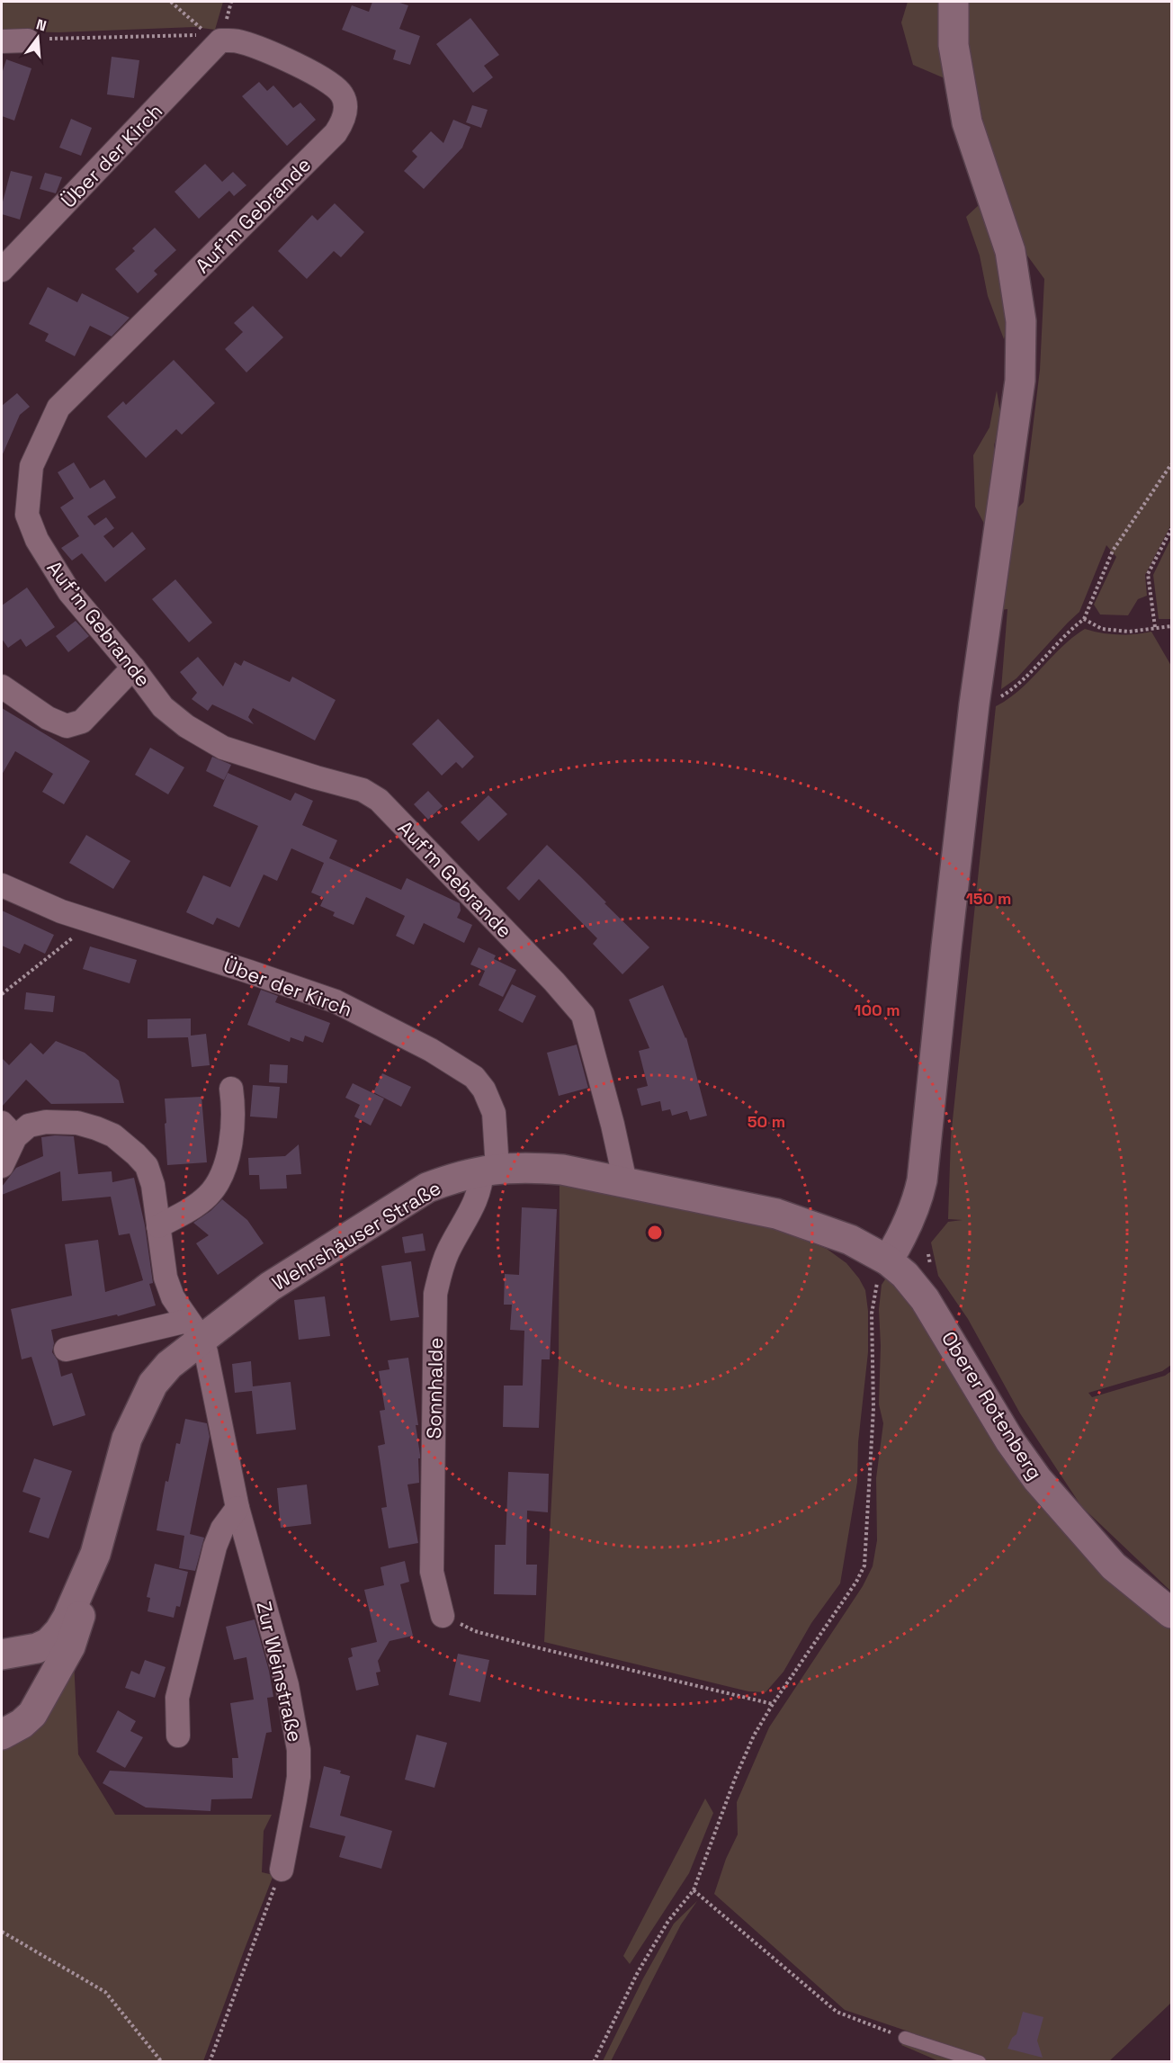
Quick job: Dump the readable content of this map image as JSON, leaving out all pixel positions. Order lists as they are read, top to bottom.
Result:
{
  "streets": {
    "street": [
      "Über der Kirch",
      "Auf'm Gebrande",
      "Wehrshäuser Straße",
      "Sonnhalde",
      "Oberer Rotenberg",
      "Zur Weinstraße"
    ]
  },
  "crossings": [
    ["Über der Kirch", "Auf'm Gebrande"],
    ["Über der Kirch", "Wehrshäuser Straße"],
    ["Über der Kirch", "Sonnhalde"],
    ["Auf'm Gebrande", "Wehrshäuser Straße"],
    ["Wehrshäuser Straße", "Sonnhalde"],
    ["Wehrshäuser Straße", "Oberer Rotenberg"],
    ["Wehrshäuser Straße", "Zur Weinstraße"]
  ],
  "north": "top",
  "rings": ["150 m", "100 m", "50 m"]
}
